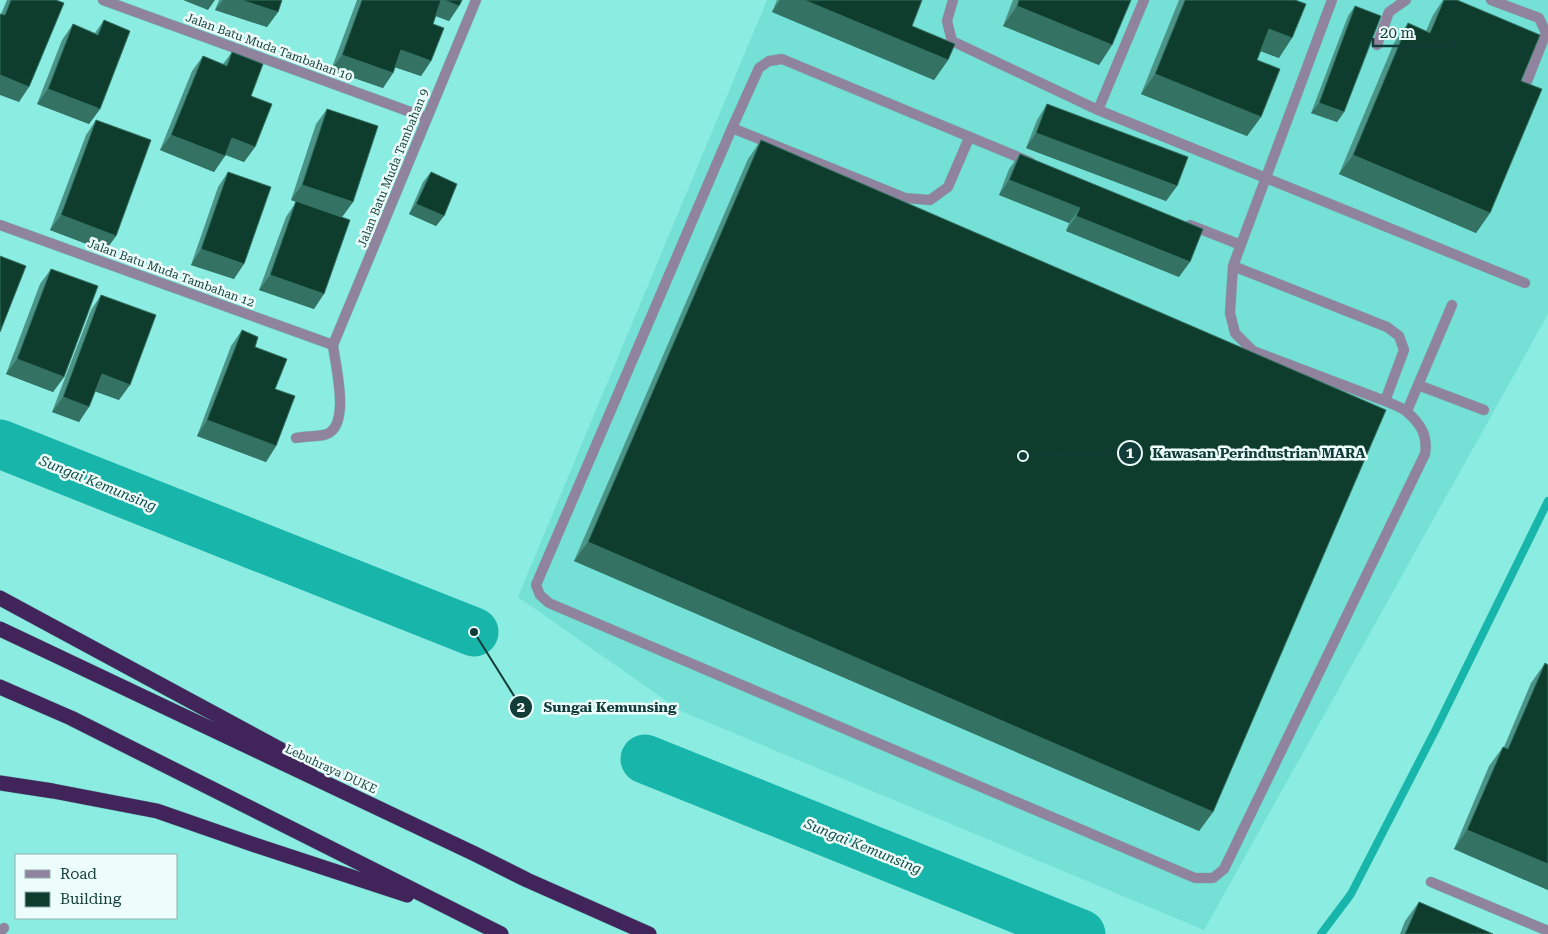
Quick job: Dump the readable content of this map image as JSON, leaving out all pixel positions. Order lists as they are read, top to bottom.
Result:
{
  "streets": {
    "highway": ["Lebuhraya DUKE"],
    "street": ["Jalan Batu Muda Tambahan 10", "Jalan Batu Muda Tambahan 9", "Jalan Batu Muda Tambahan 12"]
  },
  "crossings": [
    ["Jalan Batu Muda Tambahan 10", "Jalan Batu Muda Tambahan 9"],
    ["Jalan Batu Muda Tambahan 9", "Jalan Batu Muda Tambahan 12"]
  ],
  "water": ["Sungai Kemunsing"],
  "places": ["Kawasan Perindustrian MARA", "Sungai Kemunsing"],
  "legend": ["Road", "Building"],
  "scale_bar": "20 m"
}
